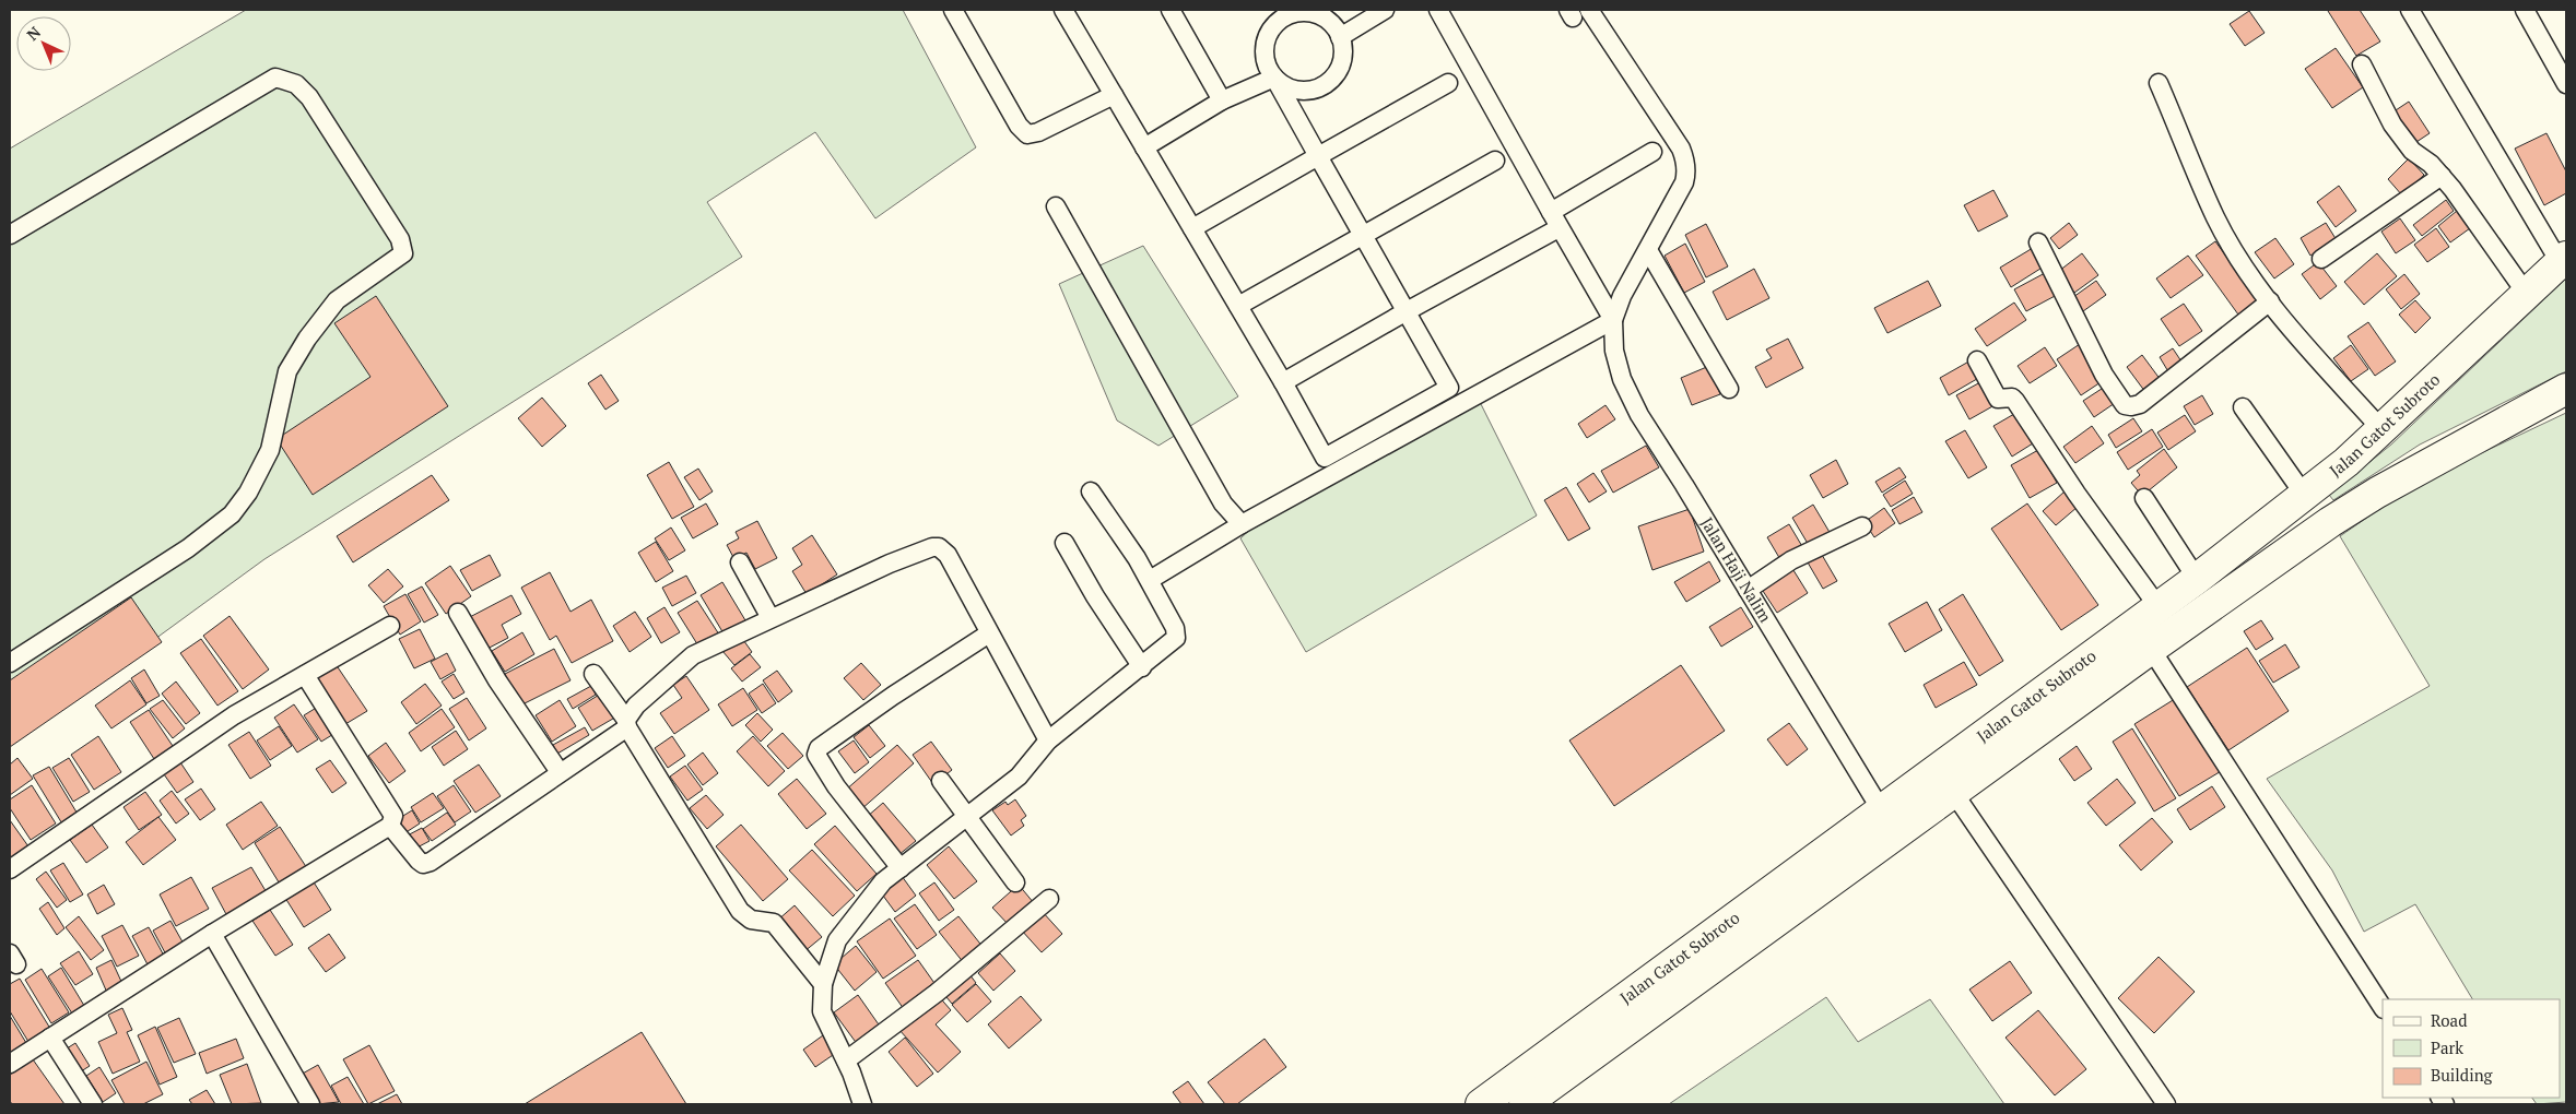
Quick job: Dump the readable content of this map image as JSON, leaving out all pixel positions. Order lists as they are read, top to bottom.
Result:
{
  "streets": {
    "highway": ["Jalan Gatot Subroto"],
    "street": ["Jalan Haji Nalim"]
  },
  "crossings": [
    ["Jalan Gatot Subroto", "Jalan Haji Nalim"]
  ],
  "legend": ["Road", "Park", "Building"],
  "north": "top left"
}
